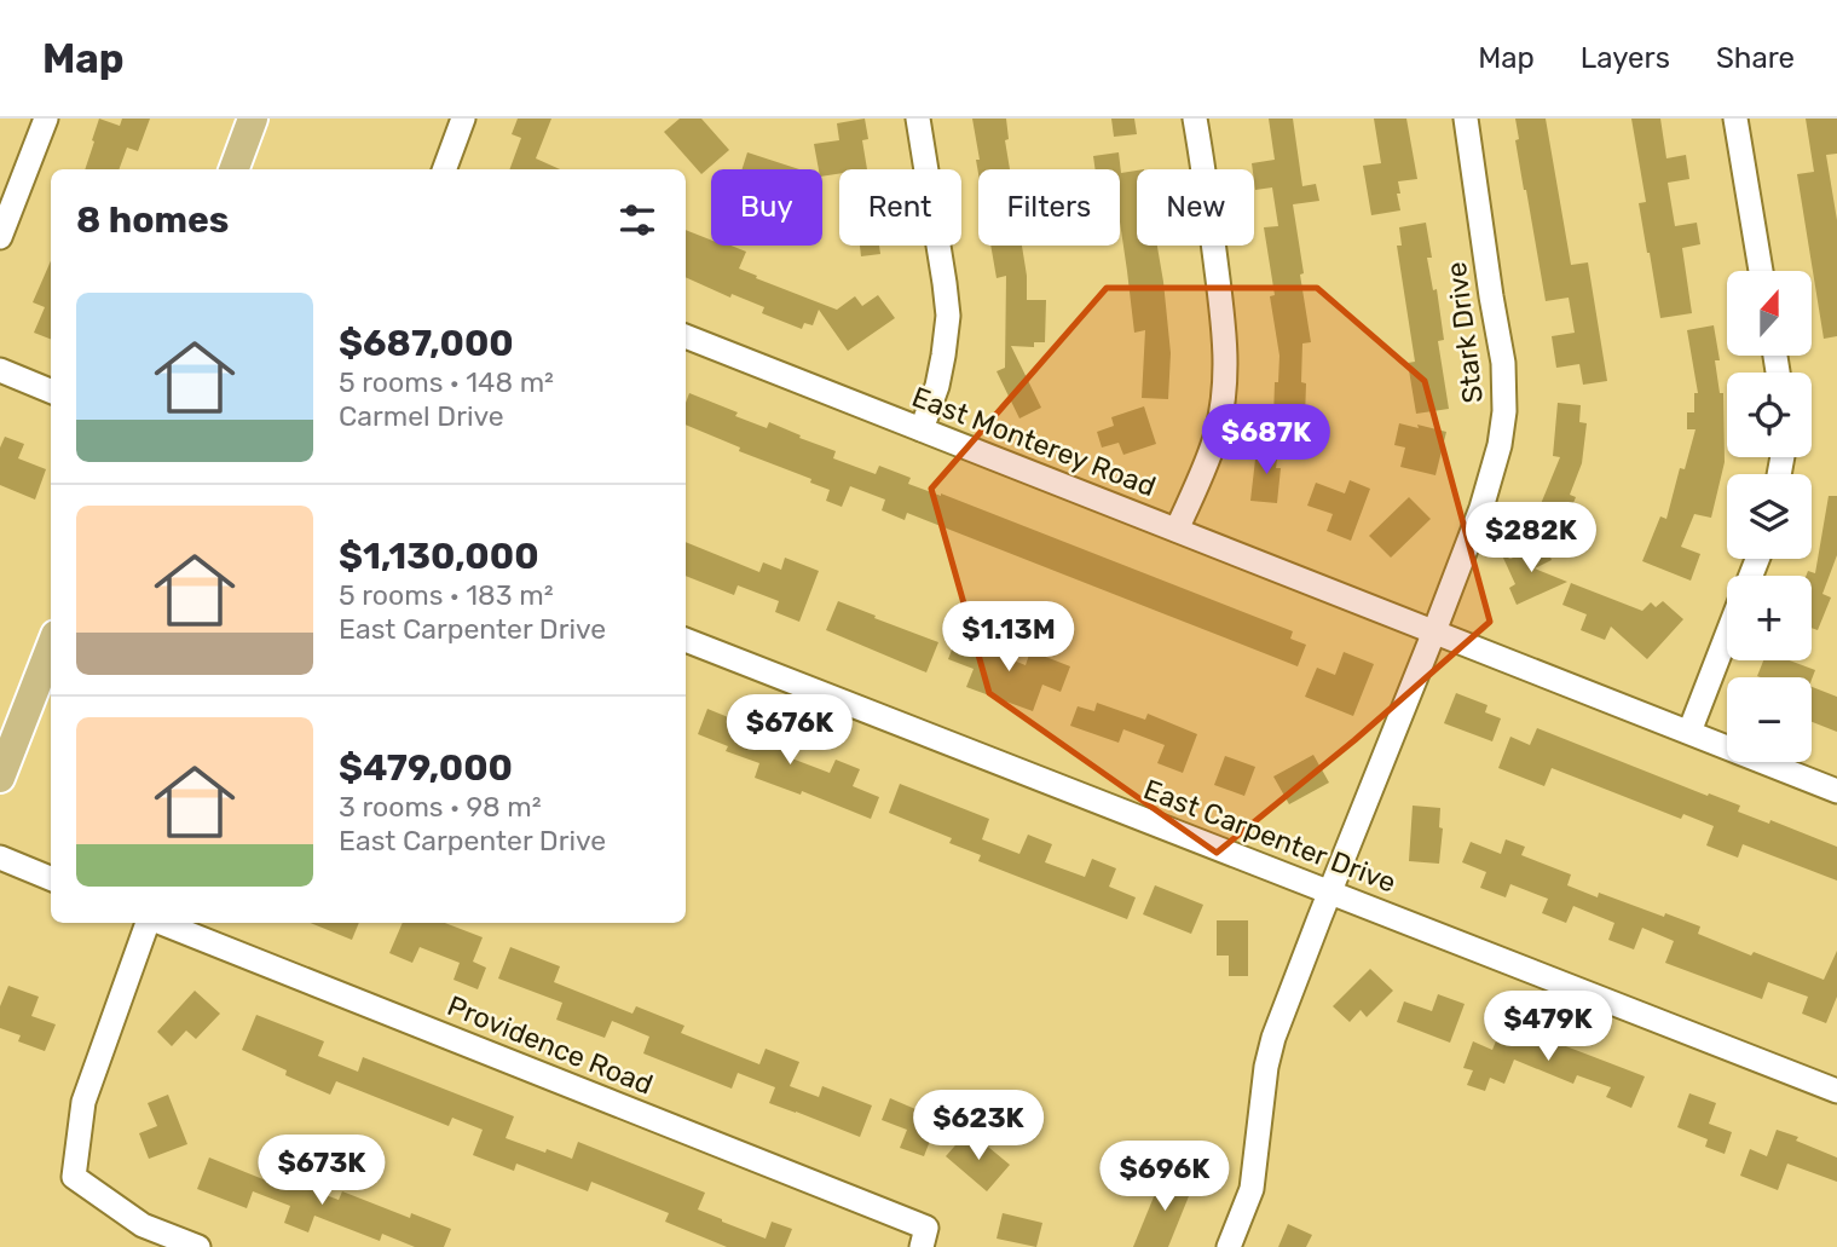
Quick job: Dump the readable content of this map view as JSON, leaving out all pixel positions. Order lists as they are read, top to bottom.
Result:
{
  "streets": {
    "street": [
      "Stark Drive",
      "East Monterey Road",
      "East Carpenter Drive",
      "Providence Road"
    ]
  },
  "crossings": [
    ["Stark Drive", "East Monterey Road"],
    ["Stark Drive", "East Carpenter Drive"]
  ],
  "north": "top",
  "page": {
    "header": "Map",
    "nav": ["Map", "Layers", "Share"],
    "chip": [
      "Buy",
      "Rent",
      "Filters",
      "New"
    ],
    "heading": "8 homes",
    "map_buttons": ["+", "−"],
    "list": [
      {
        "name": "$687,000",
        "note": "5 rooms · 148 m² · Carmel Drive"
      },
      {
        "name": "$1,130,000",
        "note": "5 rooms · 183 m² · East Carpenter Drive"
      },
      {
        "name": "$479,000",
        "note": "3 rooms · 98 m² · East Carpenter Drive"
      }
    ],
    "price": [
      "$687K",
      "$282K",
      "$1.13M",
      "$676K",
      "$479K",
      "$623K",
      "$673K",
      "$696K"
    ]
  }
}
